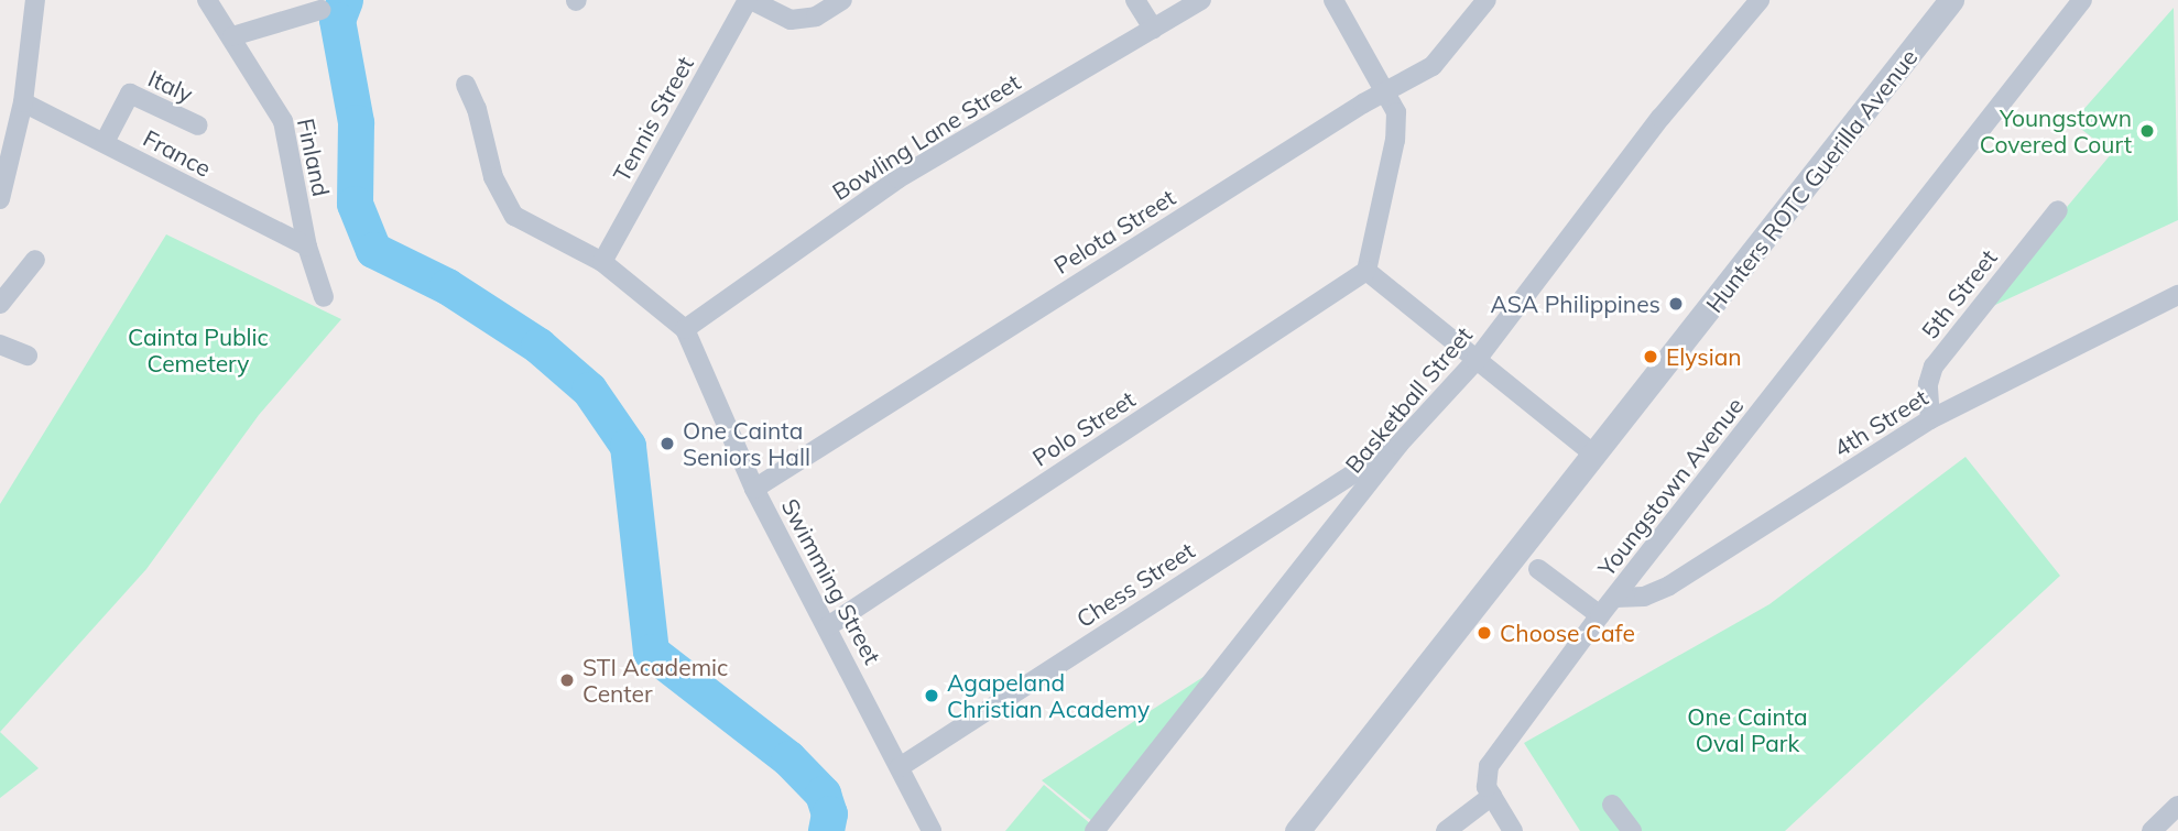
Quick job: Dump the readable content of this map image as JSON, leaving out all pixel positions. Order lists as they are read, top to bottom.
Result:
{
  "streets": {
    "street": [
      "Italy",
      "Tennis Street",
      "Bowling Lane Street",
      "France",
      "Finland",
      "Hunters ROTC Guerilla Avenue",
      "Pelota Street",
      "5th Street",
      "Basketball Street",
      "4th Street",
      "Polo Street",
      "Youngstown Avenue",
      "Swimming Street",
      "Chess Street"
    ]
  },
  "crossings": [
    ["Italy", "France"],
    ["Tennis Street", "Swimming Street"],
    ["Bowling Lane Street", "Swimming Street"],
    ["France", "Finland"],
    ["Pelota Street", "Swimming Street"],
    ["Basketball Street", "Chess Street"],
    ["4th Street", "Youngstown Avenue"],
    ["Polo Street", "Swimming Street"],
    ["Swimming Street", "Chess Street"]
  ],
  "parks": ["Cainta Public Cemetery", "One Cainta Oval Park"],
  "places": [
    "Youngstown Covered Court",
    "ASA Philippines",
    "Elysian",
    "One Cainta Seniors Hall",
    "Choose Cafe",
    "STI Academic Center",
    "Agapeland Christian Academy"
  ]
}
